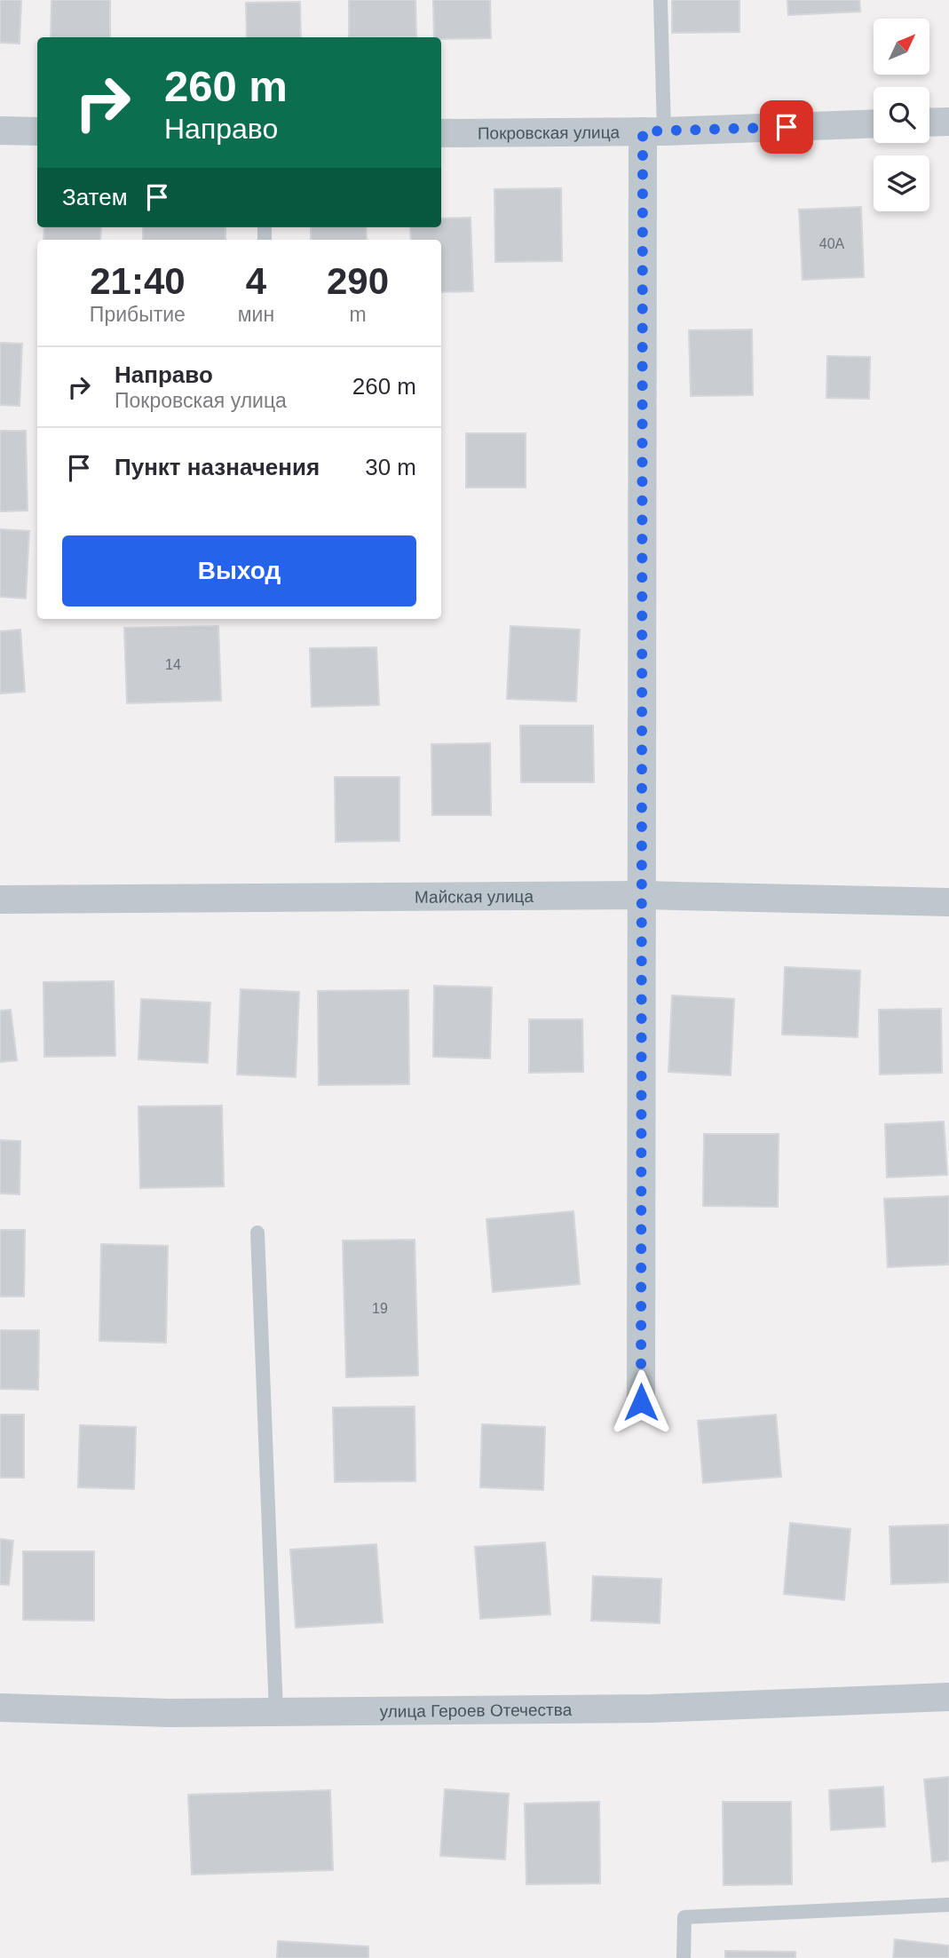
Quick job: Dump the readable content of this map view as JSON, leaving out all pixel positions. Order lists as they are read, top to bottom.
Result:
{
  "streets": {
    "street": ["Покровская улица", "Майская улица", "улица Героев Отечества"]
  },
  "house_numbers": ["40А", "14", "19"],
  "north": "top right",
  "page": {
    "turn": ["260 m", "Направо"],
    "then": "Затем",
    "eta": [
      "21:40",
      "Прибытие",
      "4",
      "мин",
      "290",
      "m"
    ],
    "list": [
      {
        "name": "Направо",
        "note": "Покровская улица",
        "value": "260 m"
      },
      {
        "name": "Пункт назначения",
        "value": "30 m"
      }
    ],
    "buttons": "Выход"
  }
}
